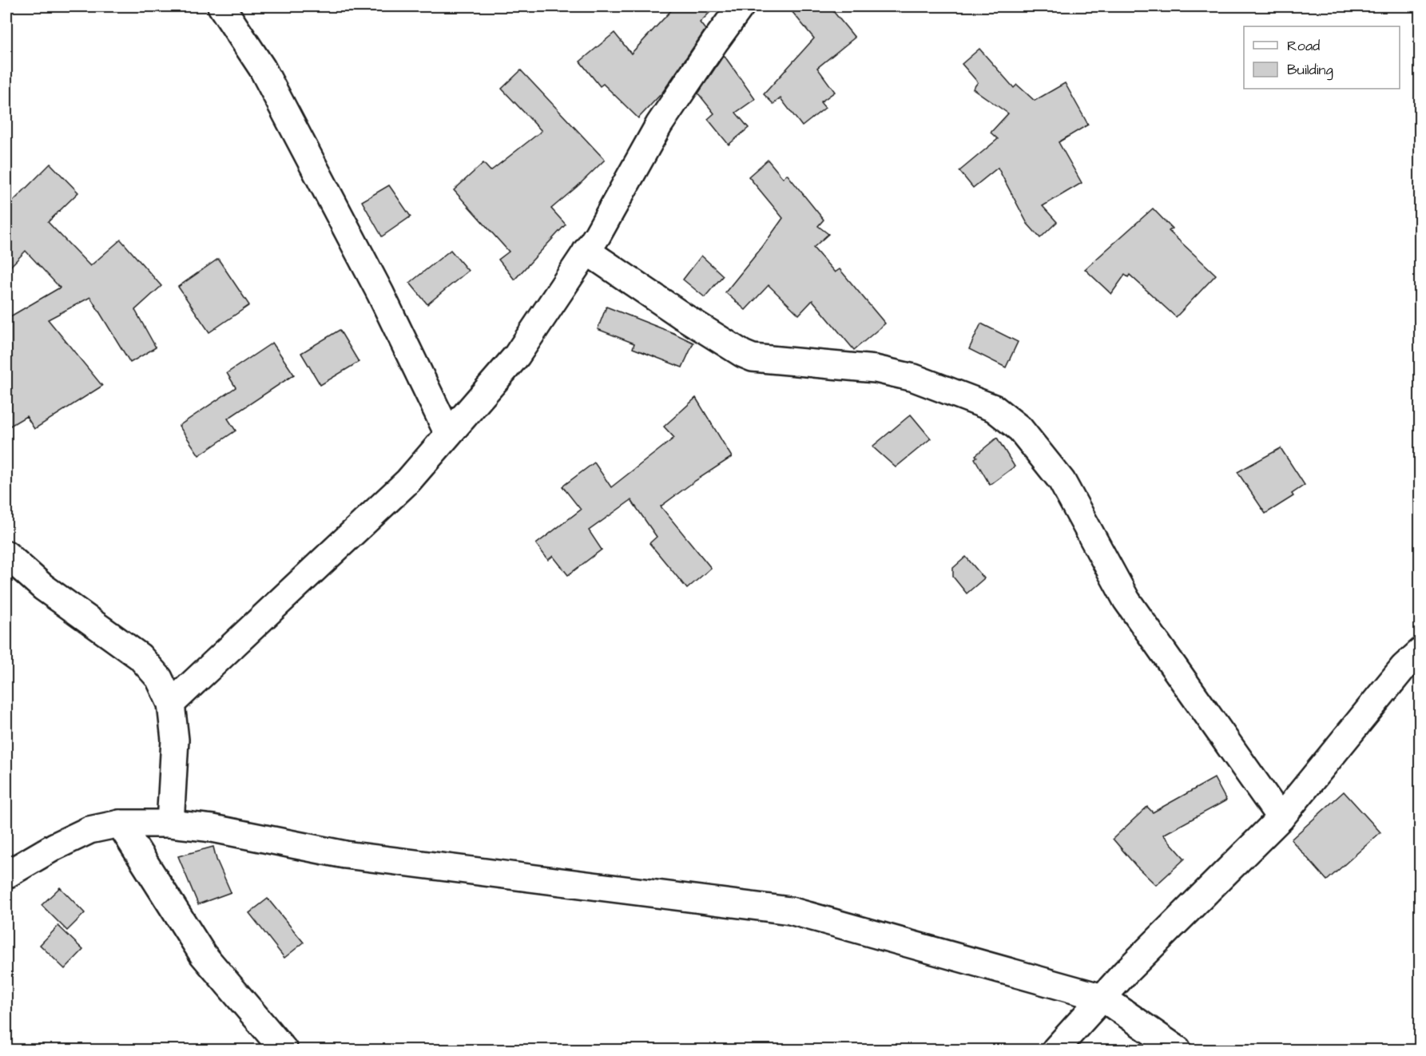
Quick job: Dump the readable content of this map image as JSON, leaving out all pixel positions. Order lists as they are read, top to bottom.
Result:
{
  "legend": ["Road", "Building"]
}
